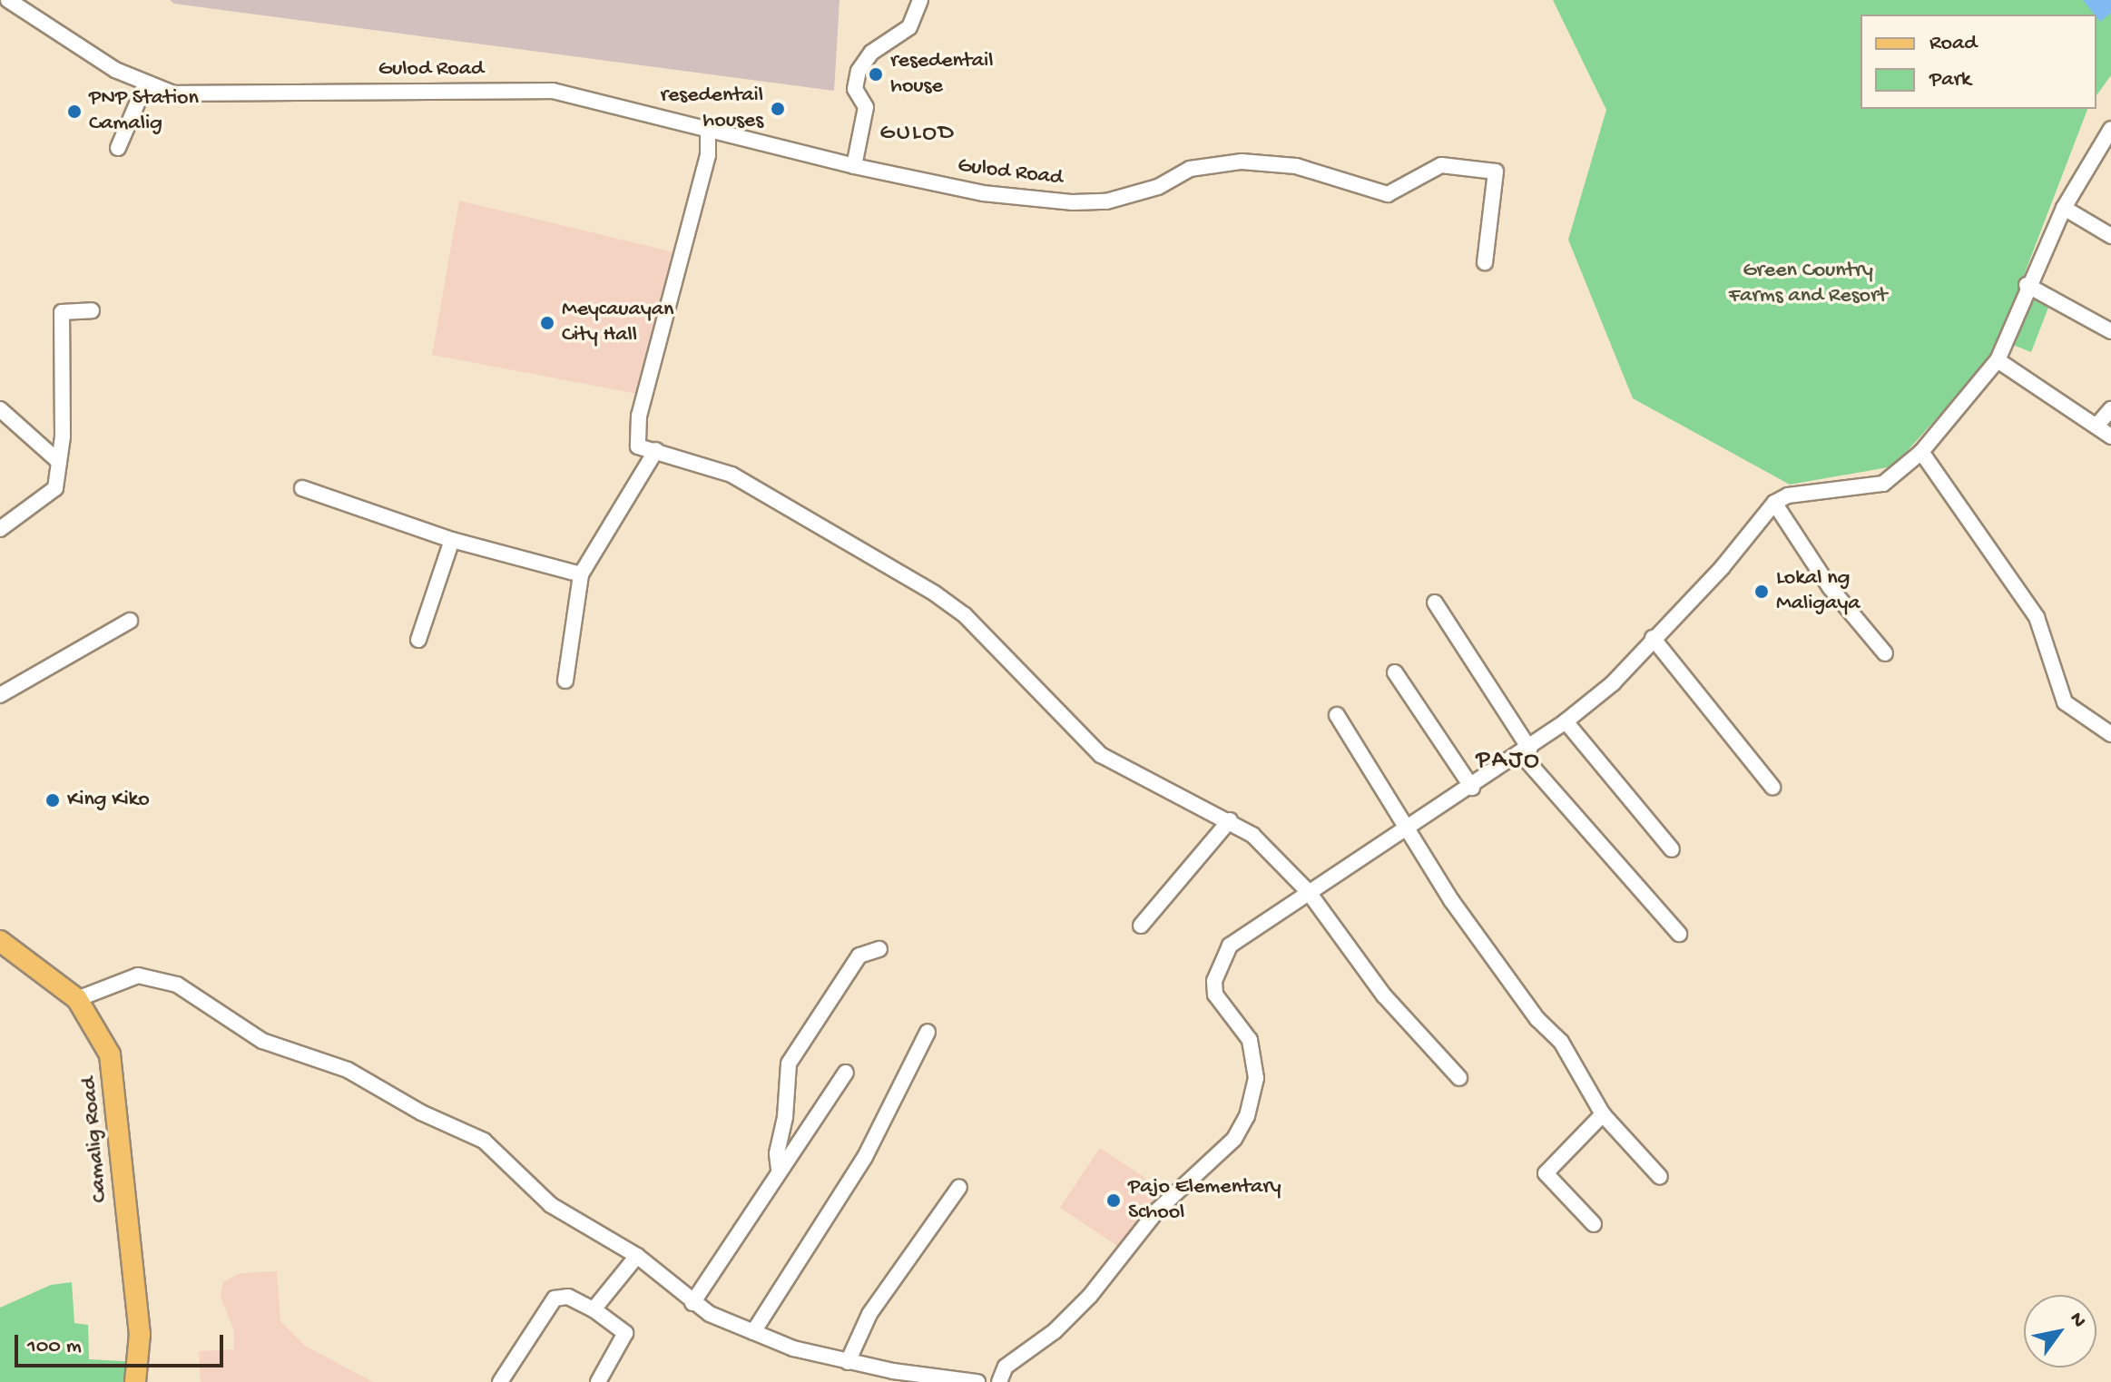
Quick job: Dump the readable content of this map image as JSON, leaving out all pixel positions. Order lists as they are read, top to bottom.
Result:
{
  "streets": {
    "main road": ["Camalig Road"],
    "street": ["Gulod Road"]
  },
  "districts": ["GULOD", "PAJO"],
  "parks": ["Green Country Farms and Resort"],
  "places": [
    "resedentail house",
    "resedentail houses",
    "PNP Station Camalig",
    "Meycauayan City Hall",
    "Lokal ng Maligaya",
    "King Kiko",
    "Pajo Elementary School"
  ],
  "legend": ["Road", "Park"],
  "scale_bar": "100 m",
  "north": "top right"
}
